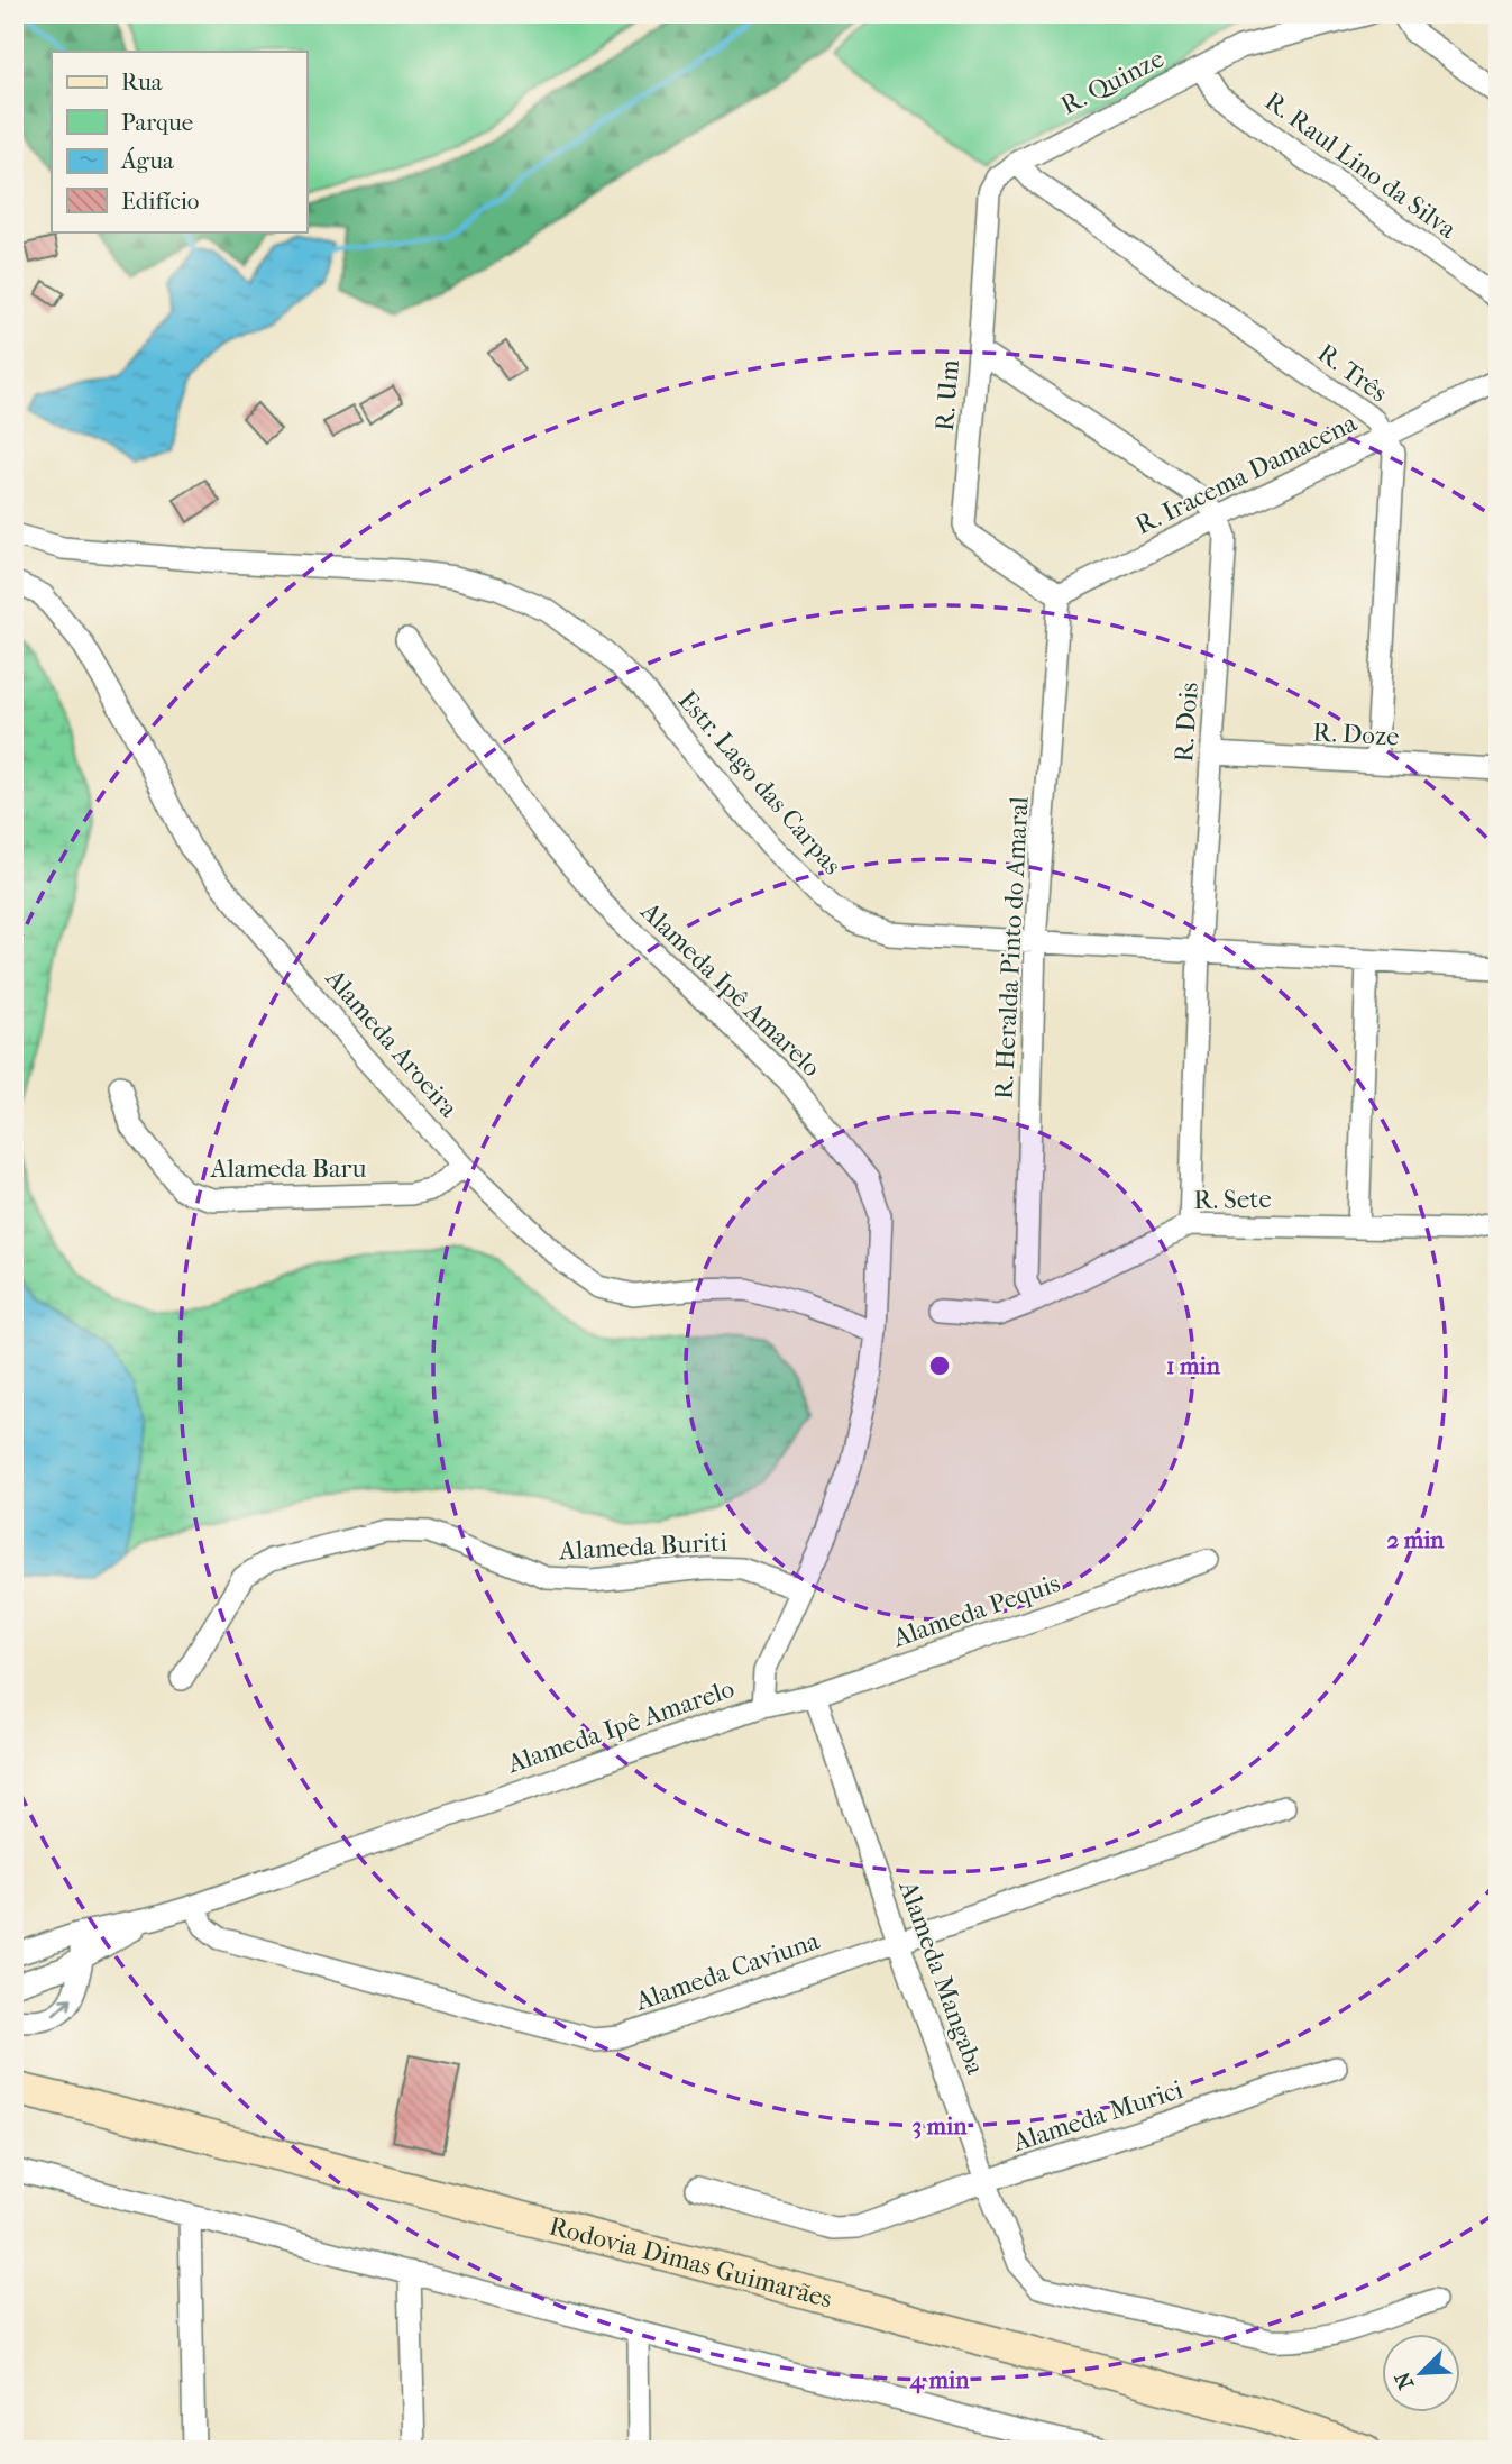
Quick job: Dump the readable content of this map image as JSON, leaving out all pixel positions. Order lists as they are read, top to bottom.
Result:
{
  "streets": {
    "main road": ["Rodovia Dimas Guimarães"],
    "street": [
      "R. Quinze",
      "R. Raul Lino da Silva",
      "R. Três",
      "R. Um",
      "R. Iracema Damacena",
      "R. Dois",
      "R. Doze",
      "Estr. Lago das Carpas",
      "R. Heralda Pinto do Amaral",
      "Alameda Ipê Amarelo",
      "Alameda Aroeira",
      "Alameda Baru",
      "R. Sete",
      "Alameda Buriti",
      "Alameda Pequis",
      "Alameda Caviuna",
      "Alameda Mangaba",
      "Alameda Murici"
    ]
  },
  "crossings": [
    ["R. Quinze", "R. Raul Lino da Silva"],
    ["R. Quinze", "R. Três"],
    ["R. Quinze", "R. Um"],
    ["R. Três", "R. Um"],
    ["R. Três", "R. Iracema Damacena"],
    ["R. Três", "R. Doze"],
    ["R. Um", "R. Iracema Damacena"],
    ["R. Um", "R. Heralda Pinto do Amaral"],
    ["R. Iracema Damacena", "R. Dois"],
    ["R. Iracema Damacena", "R. Heralda Pinto do Amaral"],
    ["R. Dois", "R. Doze"],
    ["R. Dois", "Estr. Lago das Carpas"],
    ["R. Dois", "R. Sete"],
    ["Estr. Lago das Carpas", "R. Heralda Pinto do Amaral"],
    ["R. Heralda Pinto do Amaral", "R. Sete"],
    ["Alameda Ipê Amarelo", "Alameda Aroeira"],
    ["Alameda Ipê Amarelo", "Alameda Buriti"],
    ["Alameda Ipê Amarelo", "Alameda Pequis"],
    ["Alameda Ipê Amarelo", "Alameda Caviuna"],
    ["Alameda Aroeira", "Alameda Baru"],
    ["Alameda Pequis", "Alameda Mangaba"],
    ["Alameda Caviuna", "Alameda Mangaba"],
    ["Alameda Mangaba", "Alameda Murici"]
  ],
  "legend": [
    "Rua",
    "Parque",
    "Água",
    "Edifício"
  ],
  "north": "bottom left",
  "rings": [
    "1 min",
    "2 min",
    "3 min",
    "4 min"
  ]
}
